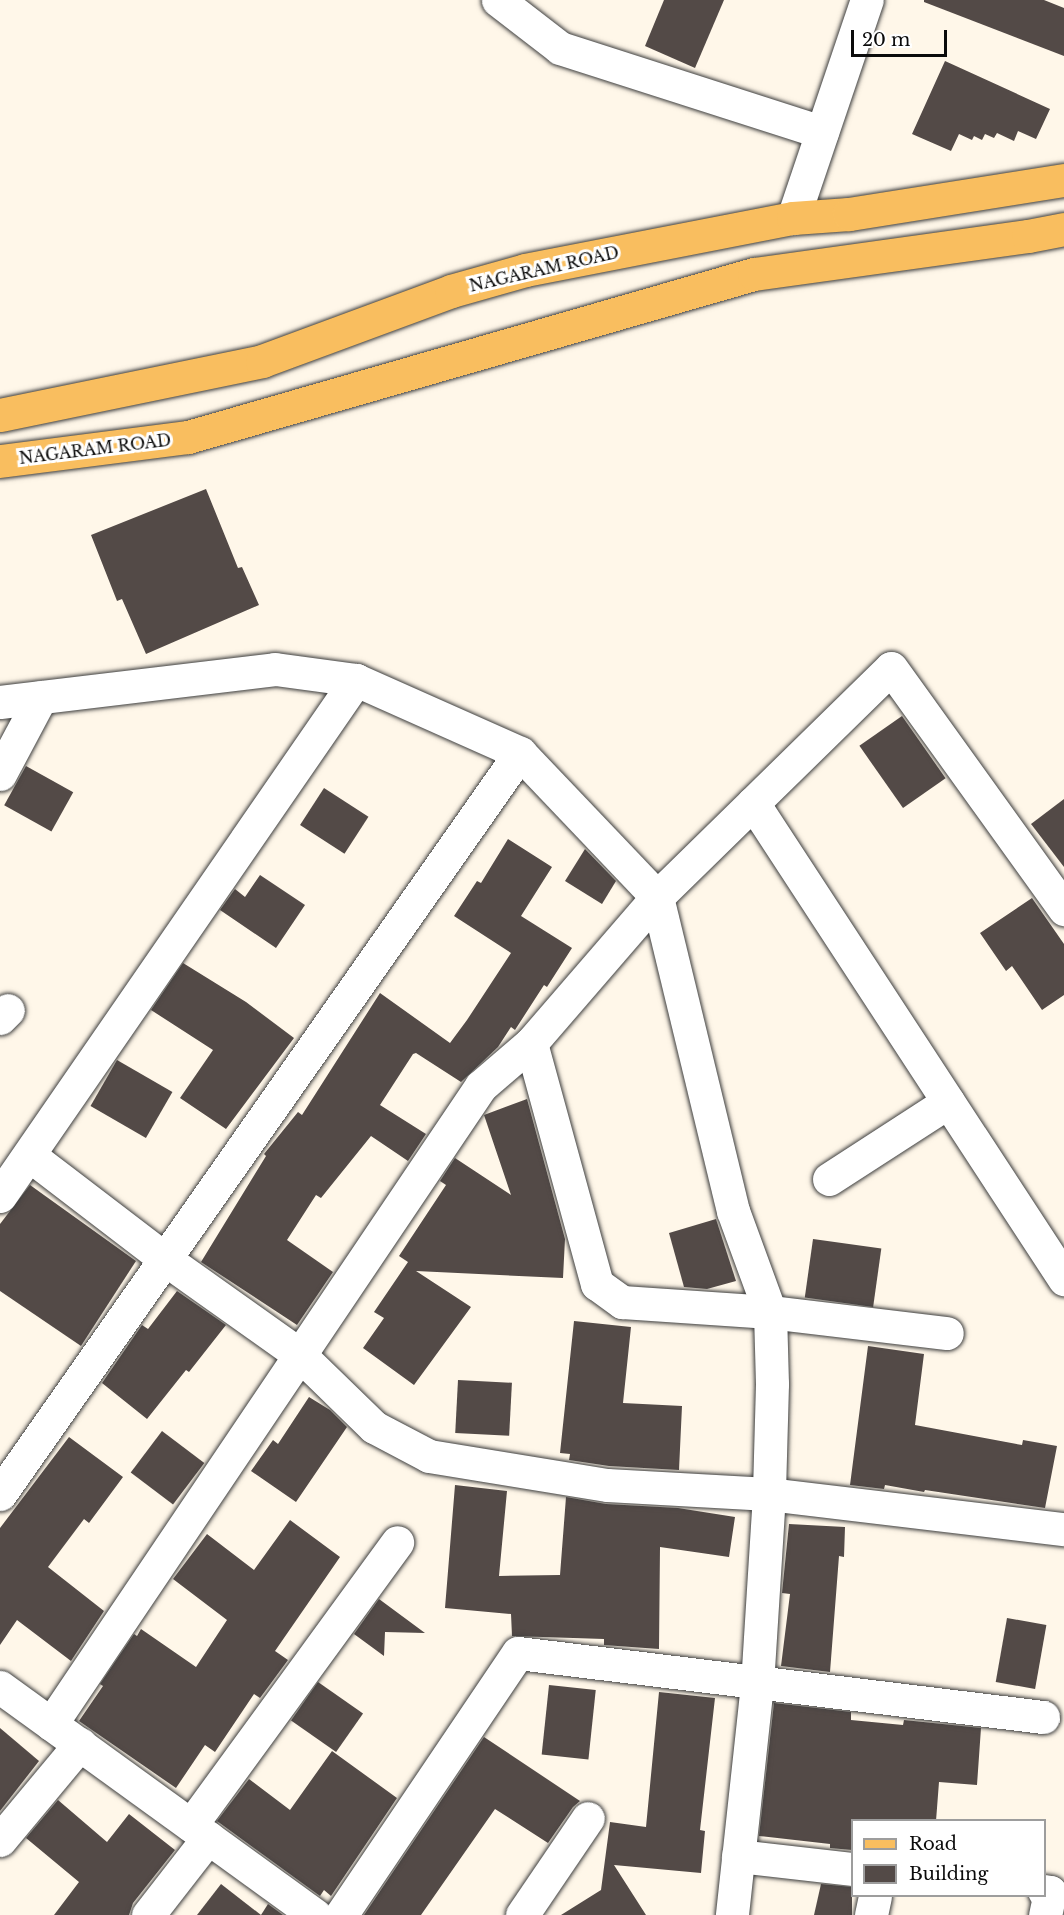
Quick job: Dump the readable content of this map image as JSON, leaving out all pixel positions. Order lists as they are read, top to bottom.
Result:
{
  "streets": {
    "main road": ["NAGARAM ROAD"]
  },
  "legend": ["Road", "Building"],
  "scale_bar": "20 m"
}
